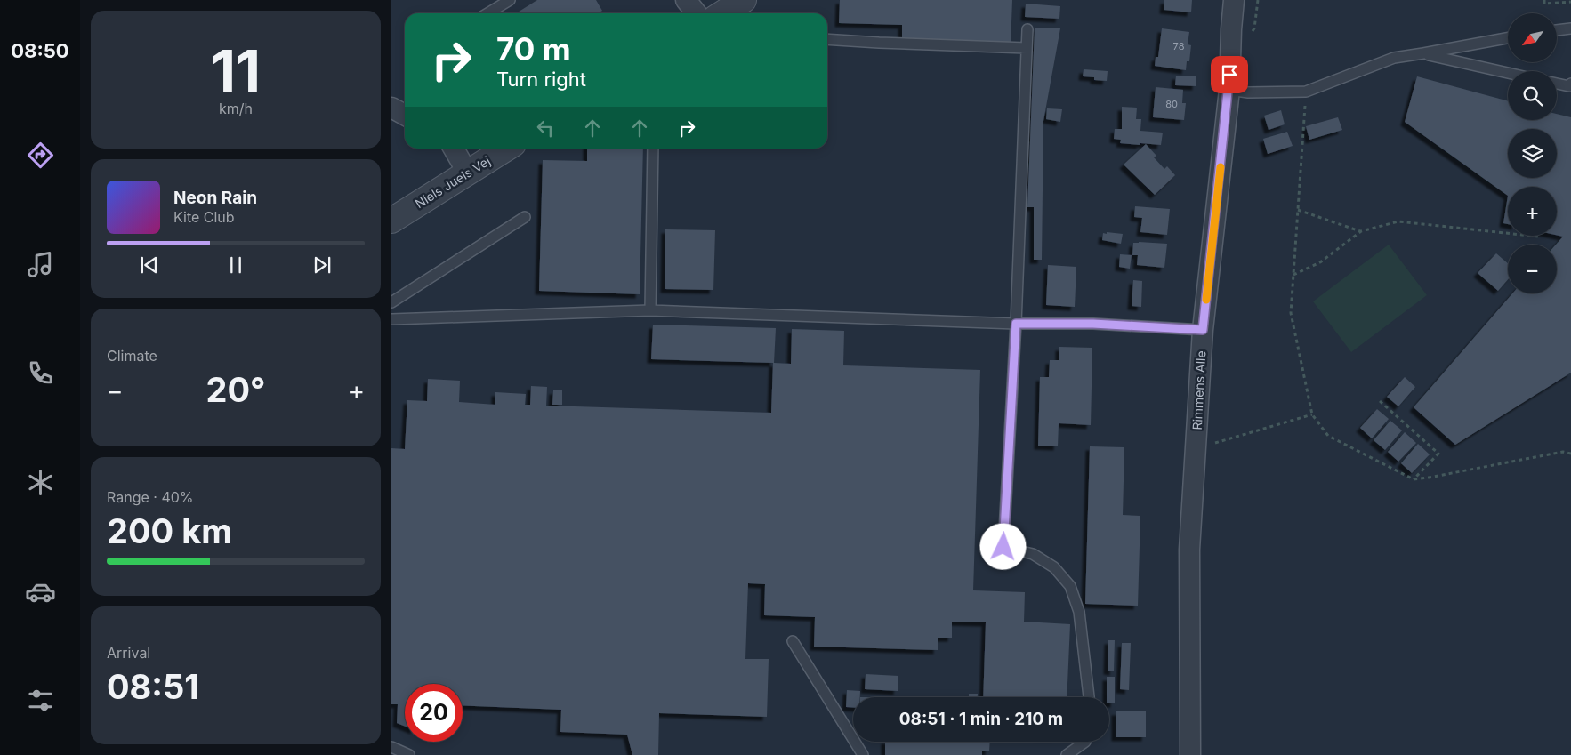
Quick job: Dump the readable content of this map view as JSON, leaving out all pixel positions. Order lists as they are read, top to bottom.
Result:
{
  "streets": {
    "street": ["Niels Juels Vej", "Rimmens Alle"]
  },
  "house_numbers": ["78", "80"],
  "north": "bottom left",
  "page": {
    "tabs": "08:50",
    "tile": [
      ["11", "km/h"],
      "Climate",
      ["Range · 40%", "200 km"],
      ["Arrival", "08:51"]
    ],
    "map_buttons": ["+", "−"],
    "turn": ["70 m", "Turn right"],
    "song": ["Neon Rain", "Kite Club"],
    "heat": ["−", "20°", "+"],
    "limit": "20",
    "trip": "08:51 · 1 min · 210 m"
  }
}
